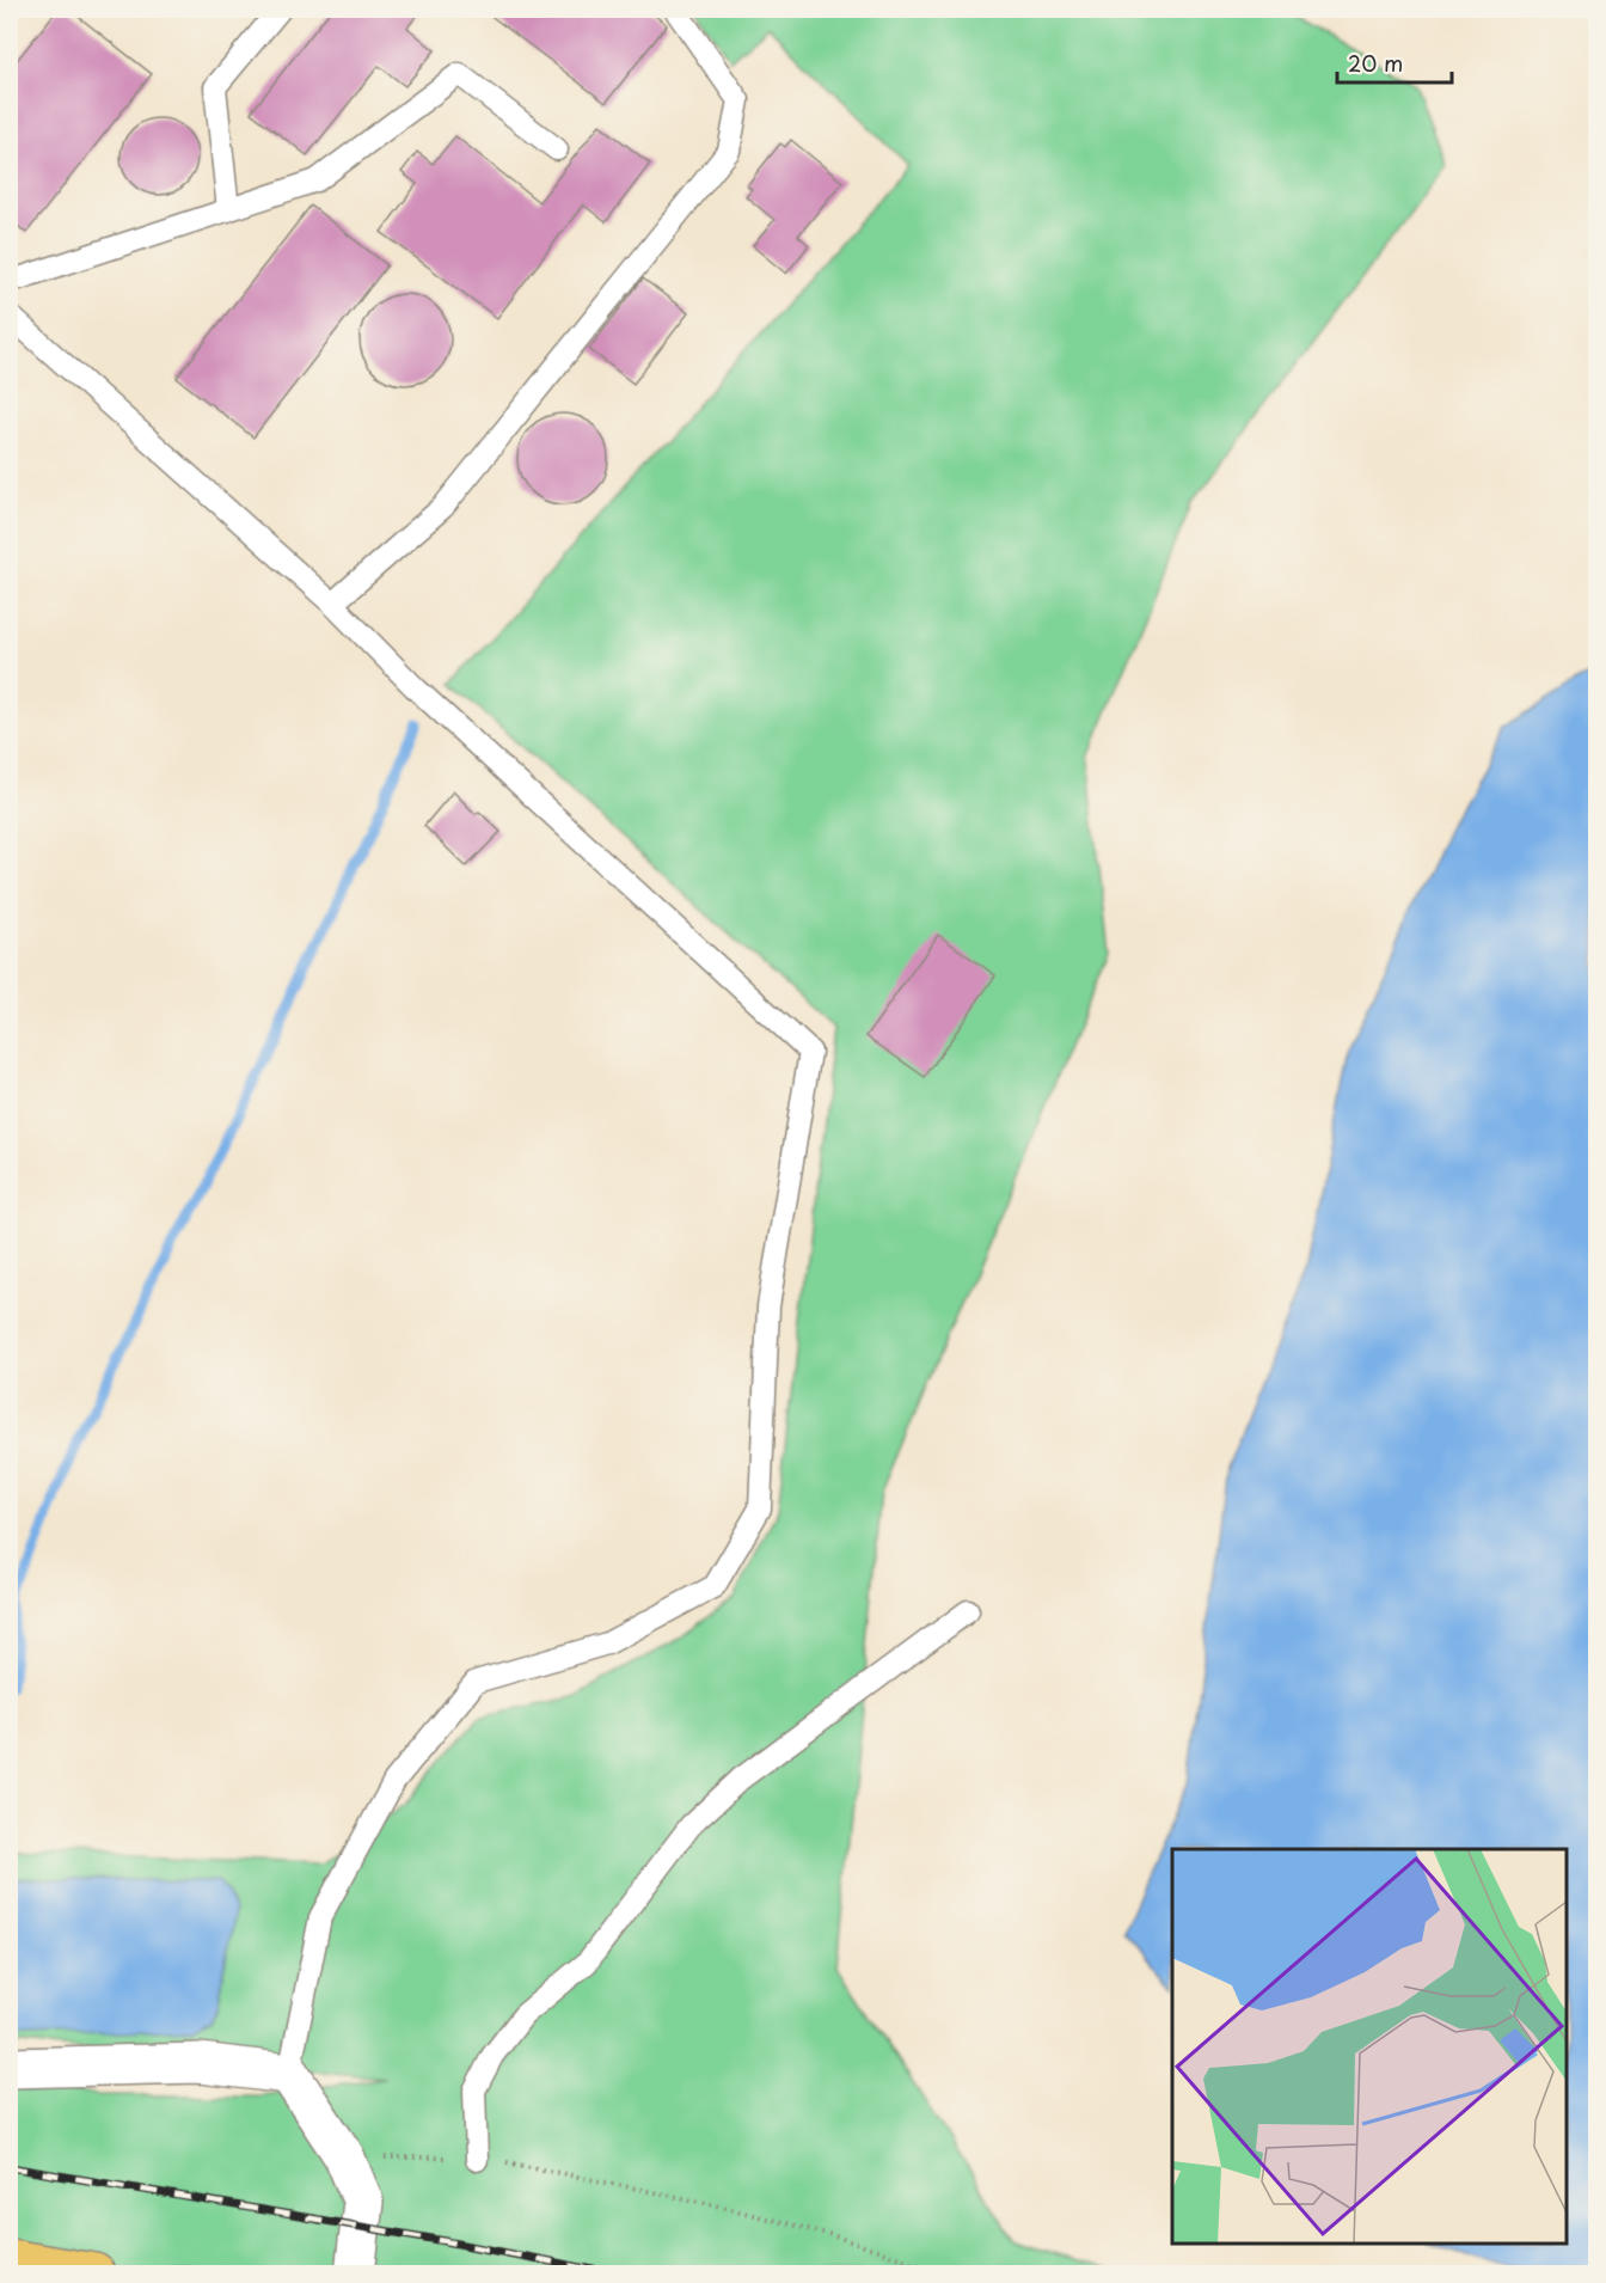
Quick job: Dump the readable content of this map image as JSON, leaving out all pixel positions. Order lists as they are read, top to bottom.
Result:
{
  "scale_bar": "20 m"
}
